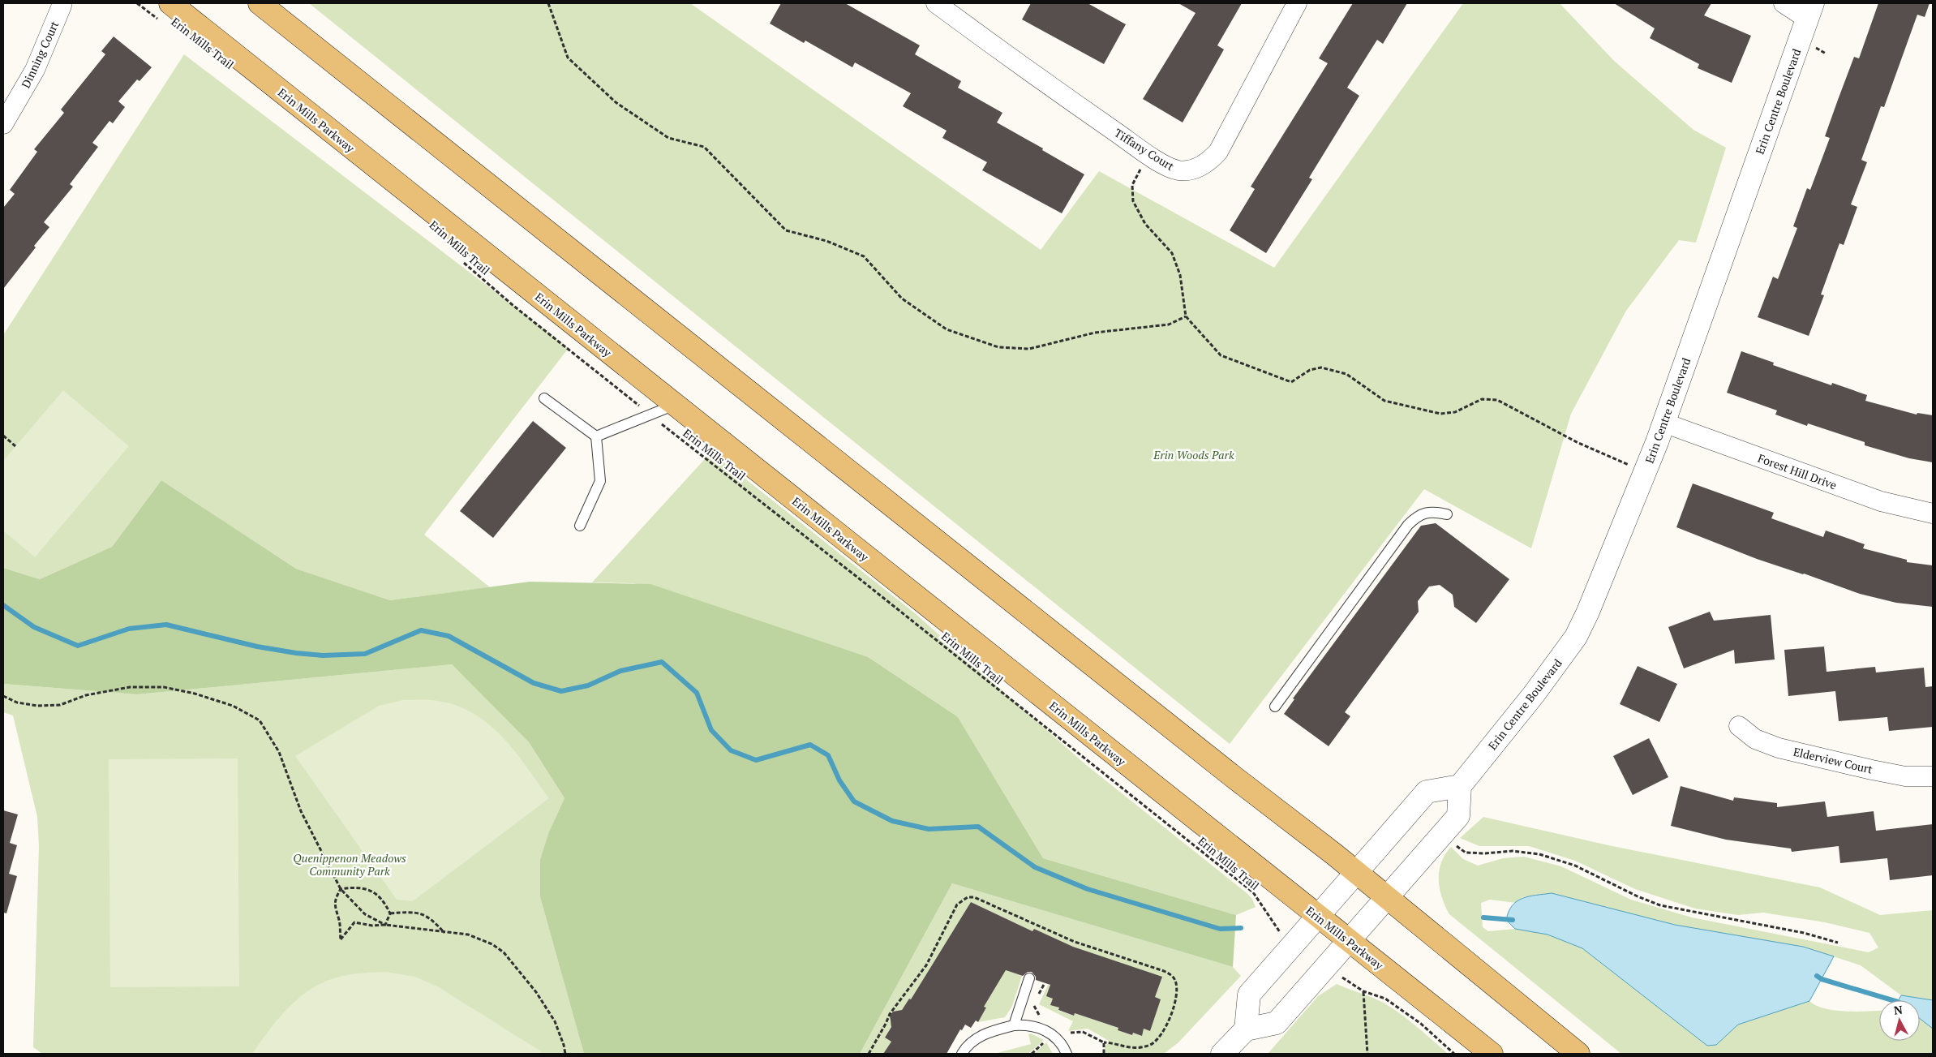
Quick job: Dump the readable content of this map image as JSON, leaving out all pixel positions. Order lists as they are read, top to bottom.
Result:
{
  "streets": {
    "main road": ["Erin Mills Parkway"],
    "street": [
      "Dinning Court",
      "Erin Centre Boulevard",
      "Tiffany Court",
      "Forest Hill Drive",
      "Elderview Court"
    ],
    "path": ["Erin Mills Trail"]
  },
  "crossings": [
    ["Erin Mills Trail", "Erin Mills Parkway"],
    ["Erin Centre Boulevard", "Forest Hill Drive"]
  ],
  "parks": ["Erin Woods Park", "Quenippenon Meadows Community Park"],
  "north": "top"
}
